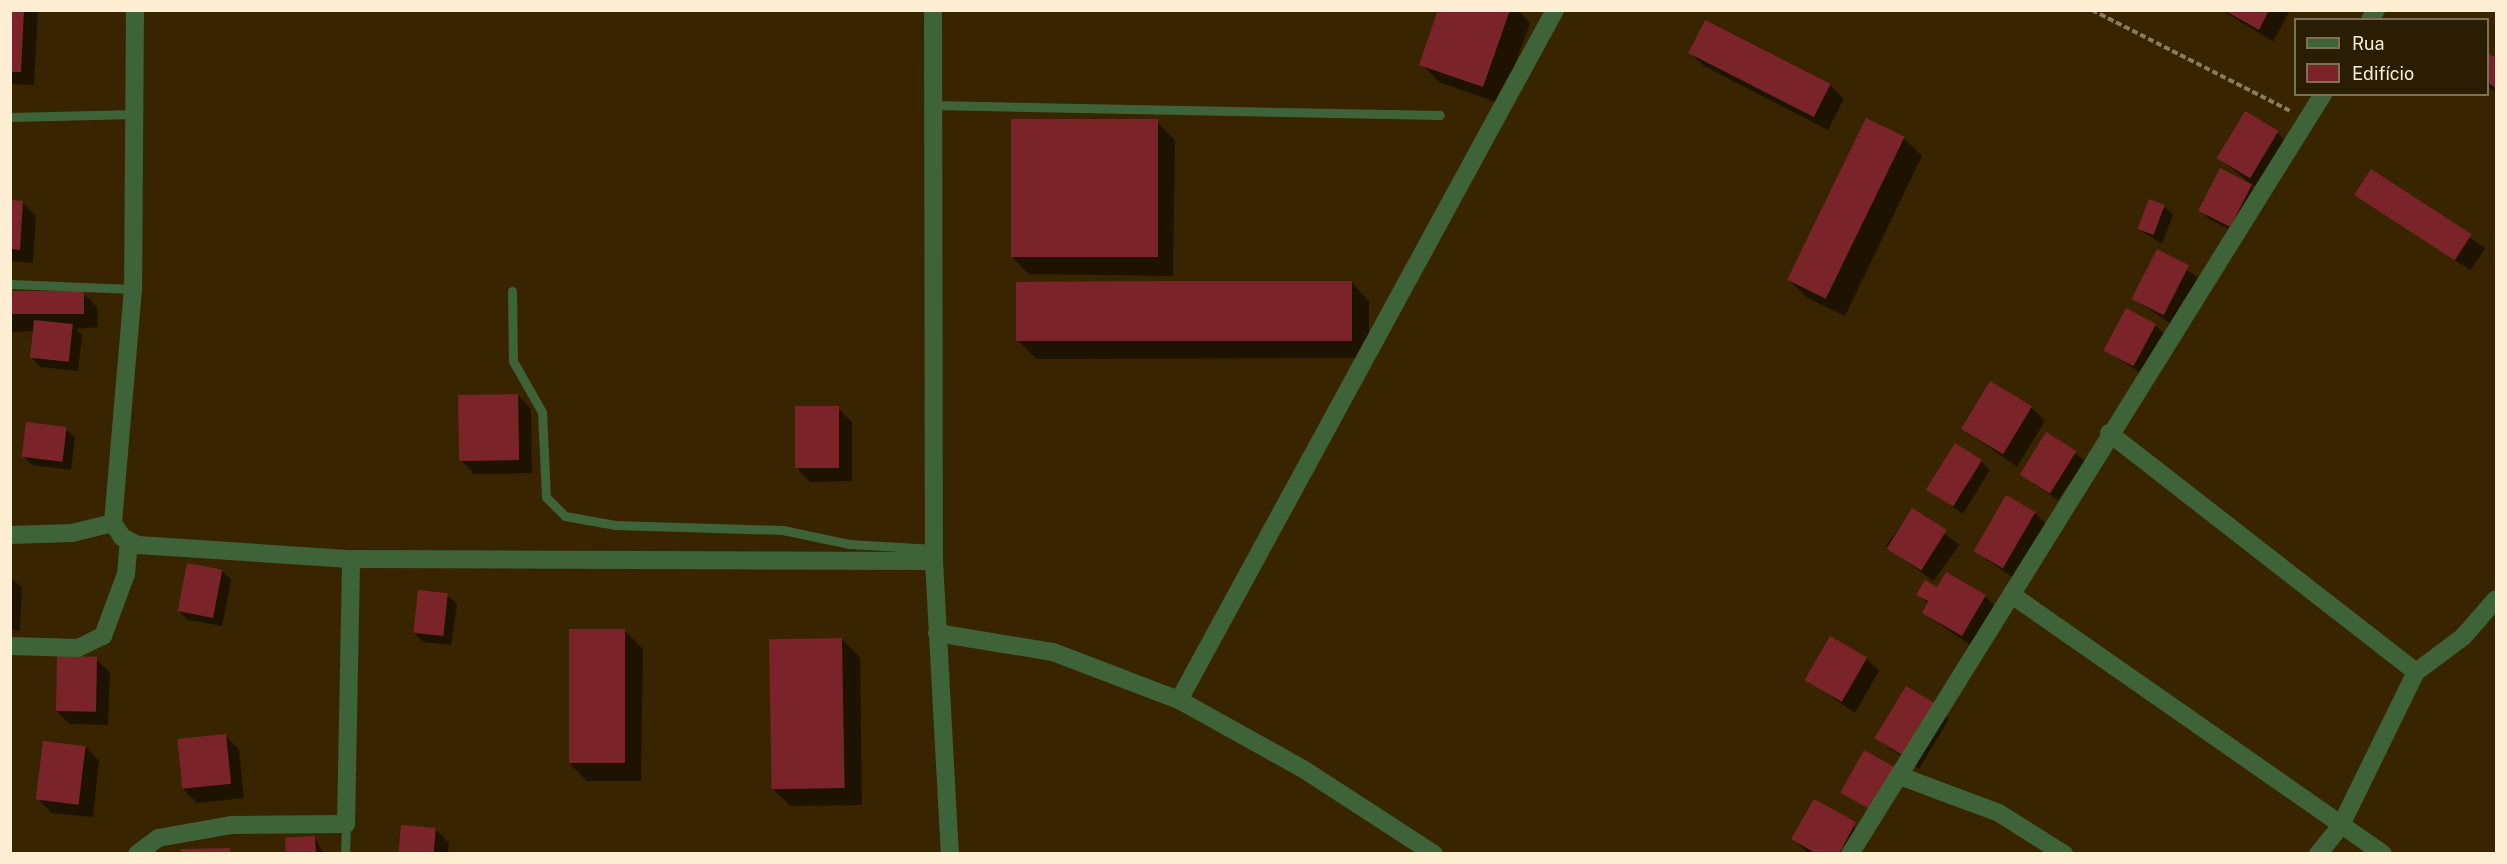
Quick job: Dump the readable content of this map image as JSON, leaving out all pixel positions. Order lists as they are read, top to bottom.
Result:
{
  "legend": ["Rua", "Edifício"]
}
